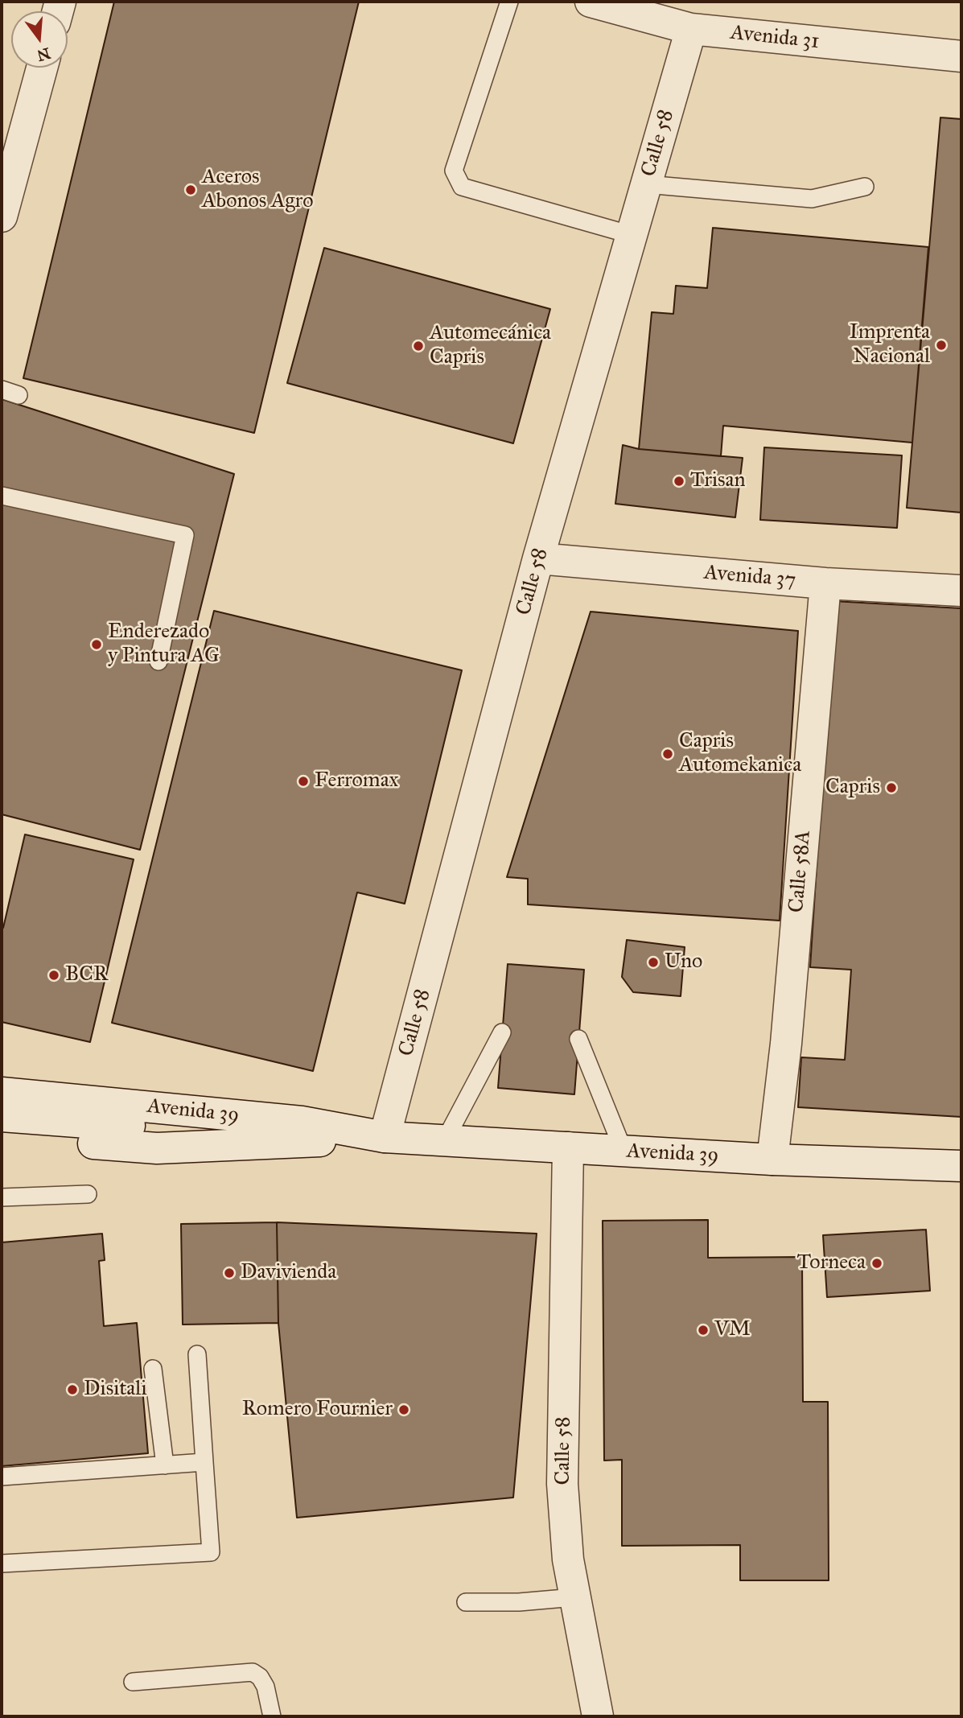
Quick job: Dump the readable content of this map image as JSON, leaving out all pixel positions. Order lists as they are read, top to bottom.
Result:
{
  "streets": {
    "street": [
      "Avenida 31",
      "Calle 58",
      "Avenida 37",
      "Calle 58A",
      "Avenida 39"
    ]
  },
  "crossings": [
    ["Avenida 31", "Calle 58"],
    ["Calle 58", "Avenida 37"],
    ["Calle 58", "Avenida 39"],
    ["Avenida 37", "Calle 58A"],
    ["Calle 58A", "Avenida 39"]
  ],
  "places": [
    "Aceros Abonos Agro",
    "Imprenta Nacional",
    "Automecánica Capris",
    "Trisan",
    "Enderezado y Pintura AG",
    "Capris Automekanica",
    "Ferromax",
    "Capris",
    "Uno",
    "BCR",
    "Torneca",
    "Davivienda",
    "VM",
    "Disitali",
    "Romero Fournier"
  ],
  "north": "bottom"
}
